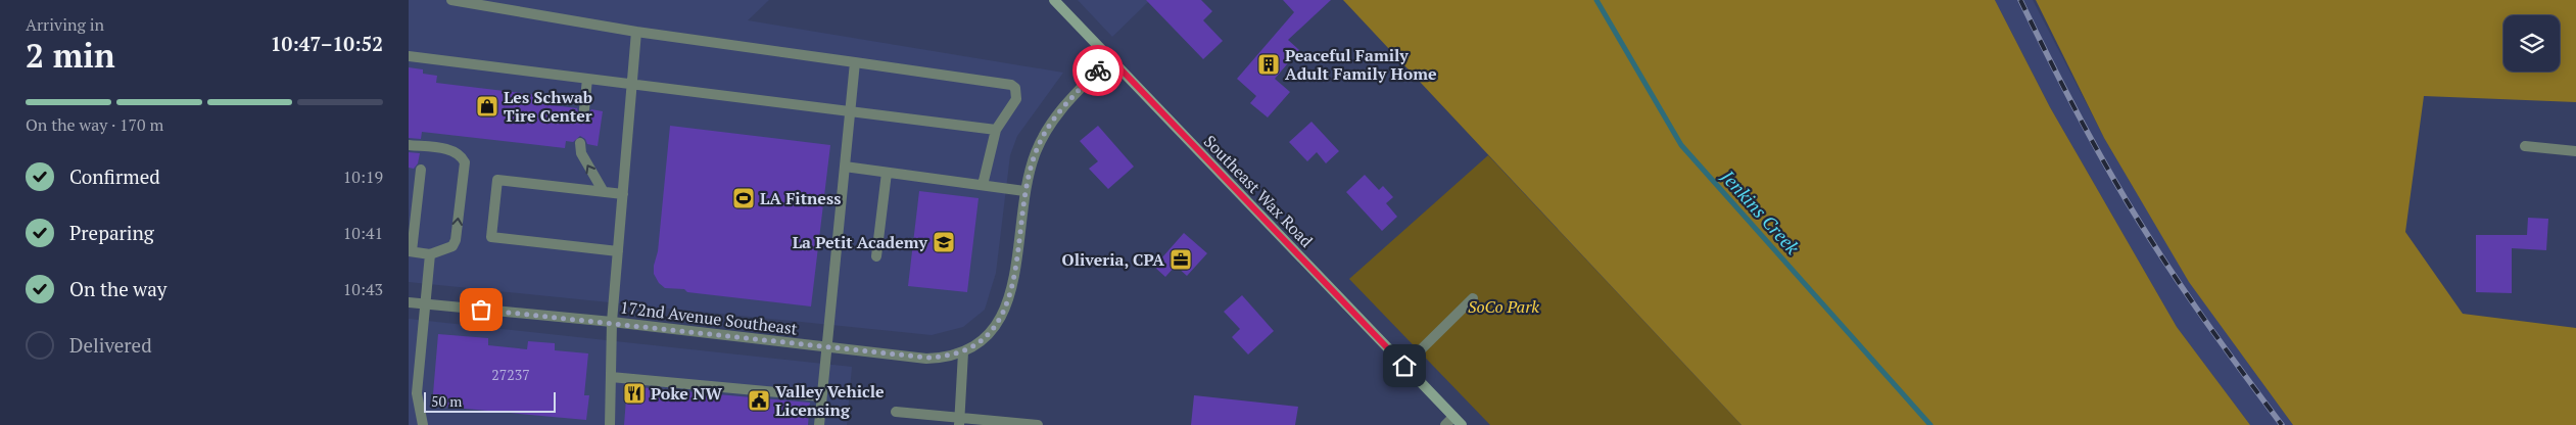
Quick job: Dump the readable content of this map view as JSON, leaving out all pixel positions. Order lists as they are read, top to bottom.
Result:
{
  "streets": {
    "street": ["Southeast Wax Road", "172nd Avenue Southeast"]
  },
  "crossings": [
    ["Southeast Wax Road", "172nd Avenue Southeast"]
  ],
  "water": ["Jenkins Creek"],
  "parks": ["SoCo Park"],
  "places": {
    "building": ["Peaceful Family Adult Family Home"],
    "shop": ["Les Schwab Tire Center"],
    "sports": ["LA Fitness"],
    "school or university": ["La Petit Academy"],
    "office": ["Oliveria, CPA"],
    "restaurant": ["Poke NW"],
    "public building": ["Valley Vehicle Licensing"]
  },
  "house_numbers": ["27237"],
  "scale_bar": "50 m",
  "page": {
    "heading": ["2 min", "Arriving in", "10:47–10:52"],
    "bar": "On the way · 170 m",
    "list": [
      ["Confirmed", "10:19"],
      ["Preparing", "10:41"],
      ["On the way", "10:43"],
      "Delivered"
    ],
    "scale": "50 m"
  }
}
